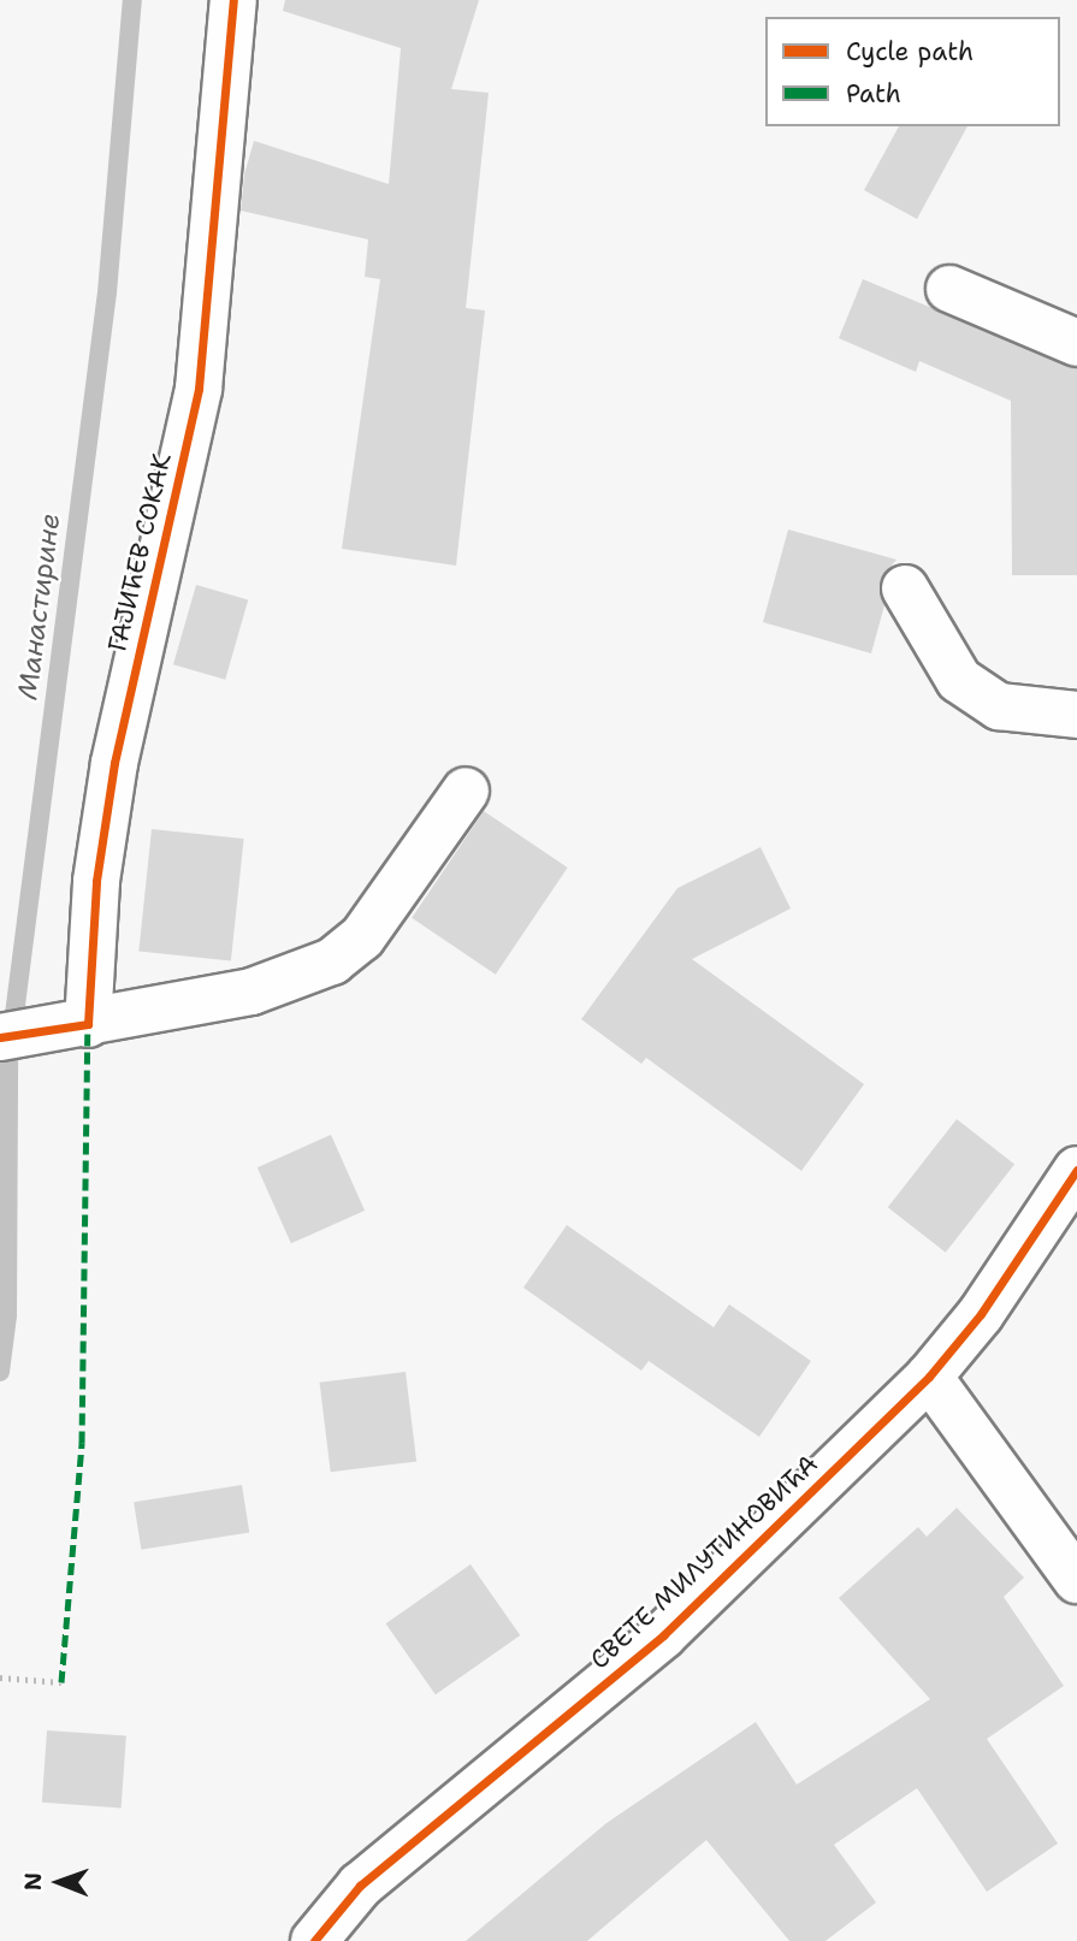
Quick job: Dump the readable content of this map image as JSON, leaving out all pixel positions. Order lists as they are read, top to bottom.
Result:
{
  "streets": {
    "street": ["ГАЈИЋЕВ СОКАК", "СВЕТЕ МИЛУТИНОВИЋА"]
  },
  "water": ["Манастирине"],
  "legend": ["Cycle path", "Path"],
  "north": "left"
}
